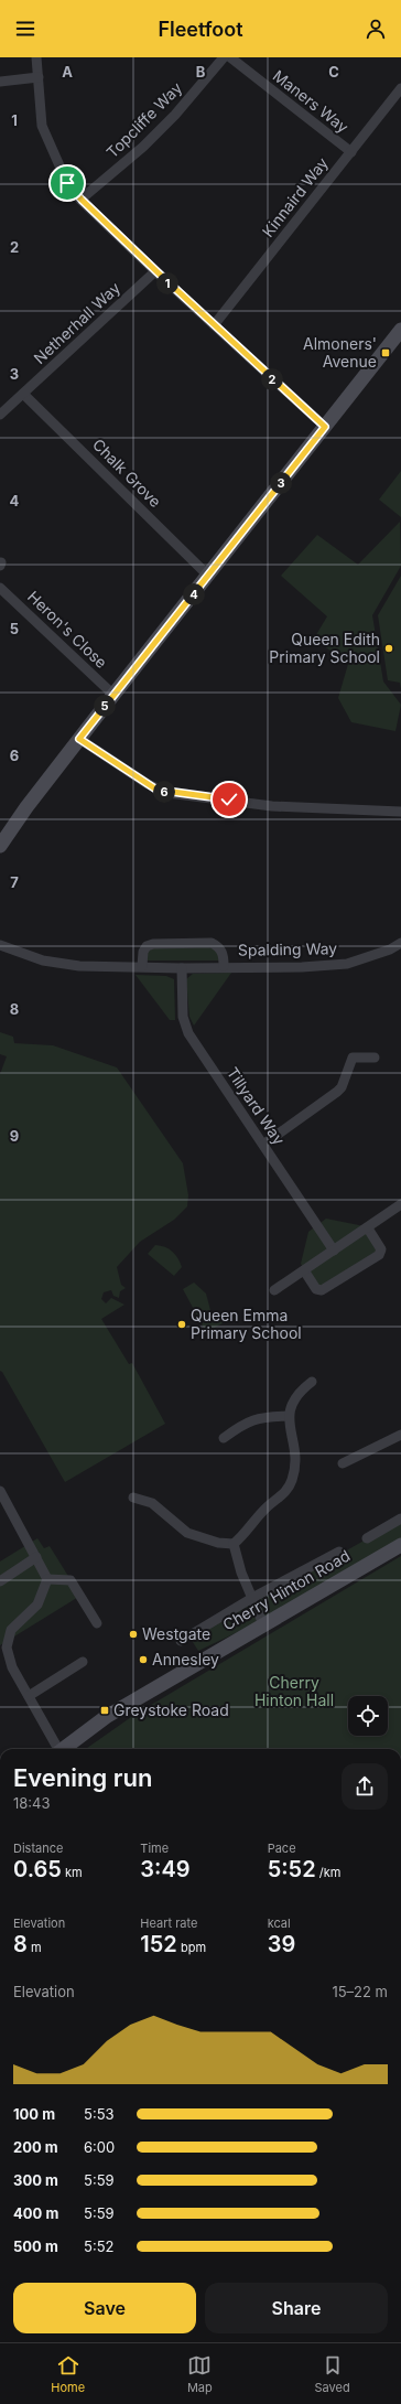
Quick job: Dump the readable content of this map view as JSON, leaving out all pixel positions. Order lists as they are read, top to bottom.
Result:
{
  "streets": {
    "street": [
      "Maners Way",
      "Topcliffe Way",
      "Kinnaird Way",
      "Netherhall Way",
      "Chalk Grove",
      "Heron's Close",
      "Spalding Way",
      "Tillyard Way",
      "Cherry Hinton Road"
    ]
  },
  "crossings": [
    ["Maners Way", "Kinnaird Way"],
    ["Netherhall Way", "Chalk Grove"],
    ["Spalding Way", "Tillyard Way"]
  ],
  "parks": ["Cherry Hinton Hall"],
  "places": {
    "transit": ["Almoners' Avenue", "Greystoke Road"],
    "other": [
      "Queen Edith Primary School",
      "Queen Emma Primary School",
      "Westgate",
      "Annesley"
    ]
  },
  "page": {
    "header": "Fleetfoot",
    "pins": [
      "1",
      "2",
      "3",
      "4",
      "5",
      "6"
    ],
    "heading": ["Evening run", "18:43"],
    "stats": [
      ["Distance", "0.65 km"],
      ["Time", "3:49"],
      ["Pace", "5:52 /km"],
      ["Elevation", "8 m"],
      ["Heart rate", "152 bpm"],
      ["kcal", "39"]
    ],
    "chart": ["Elevation", "15–22 m"],
    "list": [
      {
        "name": "100 m",
        "note": "5:53"
      },
      {
        "name": "200 m",
        "note": "6:00"
      },
      {
        "name": "300 m",
        "note": "5:59"
      },
      {
        "name": "400 m",
        "note": "5:59"
      },
      {
        "name": "500 m",
        "note": "5:52"
      }
    ],
    "buttons": ["Save", "Share"],
    "tabs": ["Home", "Map", "Saved"]
  },
  "grid": {
    "columns": ["A", "B", "C"],
    "rows": [
      "1",
      "2",
      "3",
      "4",
      "5",
      "6",
      "7",
      "8",
      "9"
    ]
  }
}
